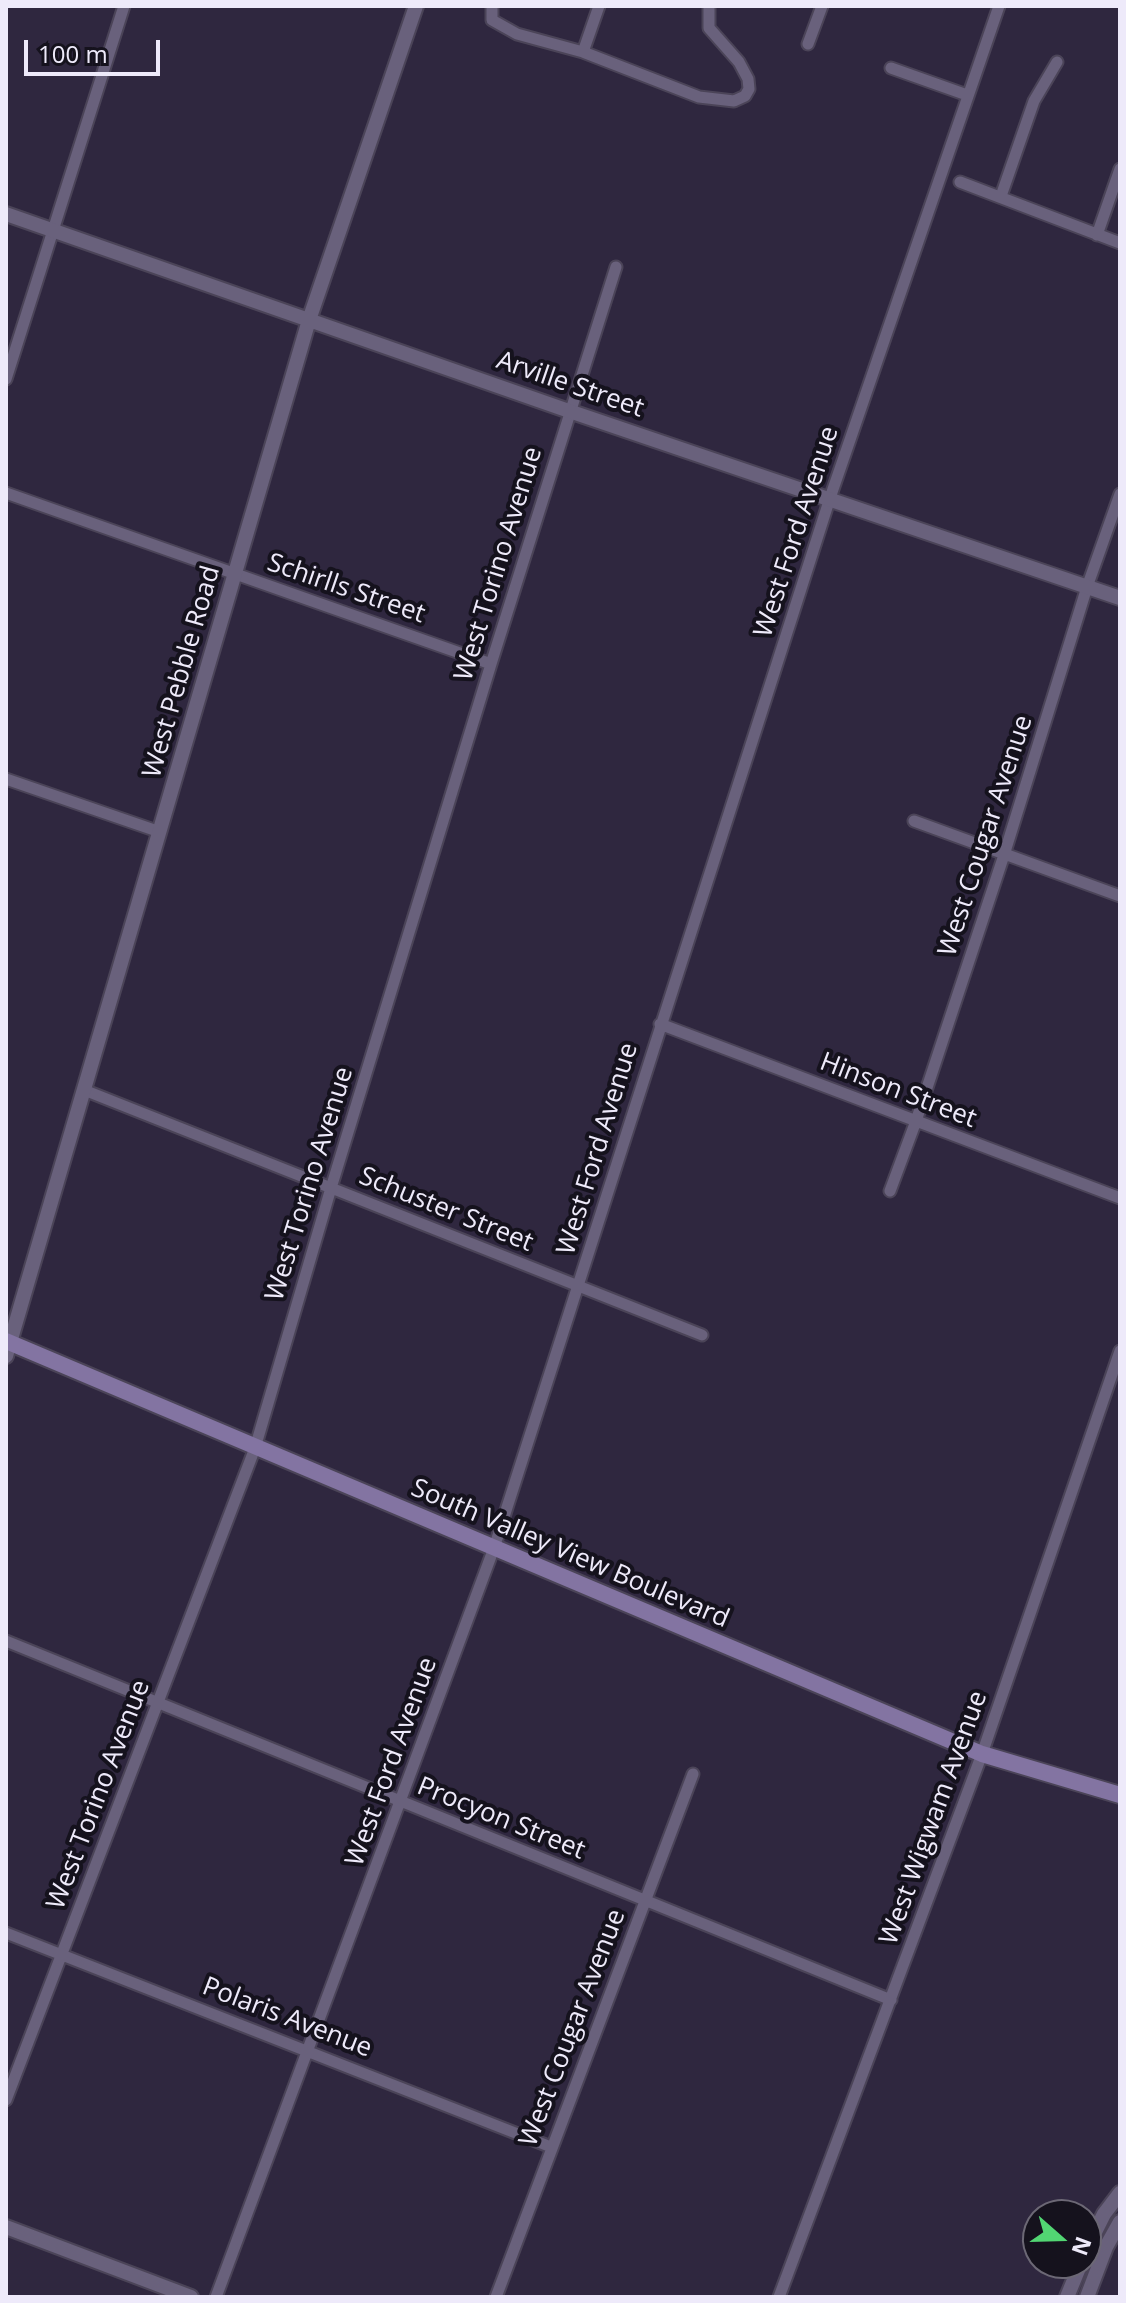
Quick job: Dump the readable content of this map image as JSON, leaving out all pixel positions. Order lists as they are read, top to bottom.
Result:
{
  "streets": {
    "main road": ["South Valley View Boulevard"],
    "street": [
      "Arville Street",
      "West Ford Avenue",
      "West Torino Avenue",
      "Schirlls Street",
      "West Pebble Road",
      "West Cougar Avenue",
      "Hinson Street",
      "Schuster Street",
      "West Wigwam Avenue",
      "Procyon Street",
      "Polaris Avenue"
    ]
  },
  "crossings": [
    ["Arville Street", "West Ford Avenue"],
    ["Arville Street", "West Torino Avenue"],
    ["Arville Street", "West Pebble Road"],
    ["Arville Street", "West Cougar Avenue"],
    ["West Ford Avenue", "Hinson Street"],
    ["West Ford Avenue", "Schuster Street"],
    ["West Ford Avenue", "South Valley View Boulevard"],
    ["West Ford Avenue", "Procyon Street"],
    ["West Ford Avenue", "Polaris Avenue"],
    ["West Torino Avenue", "Schirlls Street"],
    ["West Torino Avenue", "Schuster Street"],
    ["West Torino Avenue", "South Valley View Boulevard"],
    ["West Torino Avenue", "Procyon Street"],
    ["West Torino Avenue", "Polaris Avenue"],
    ["Schirlls Street", "West Pebble Road"],
    ["West Pebble Road", "Schuster Street"],
    ["West Pebble Road", "South Valley View Boulevard"],
    ["West Cougar Avenue", "Hinson Street"],
    ["West Cougar Avenue", "Procyon Street"],
    ["West Cougar Avenue", "Polaris Avenue"],
    ["South Valley View Boulevard", "West Wigwam Avenue"],
    ["West Wigwam Avenue", "Procyon Street"]
  ],
  "scale_bar": "100 m",
  "north": "right"
}
